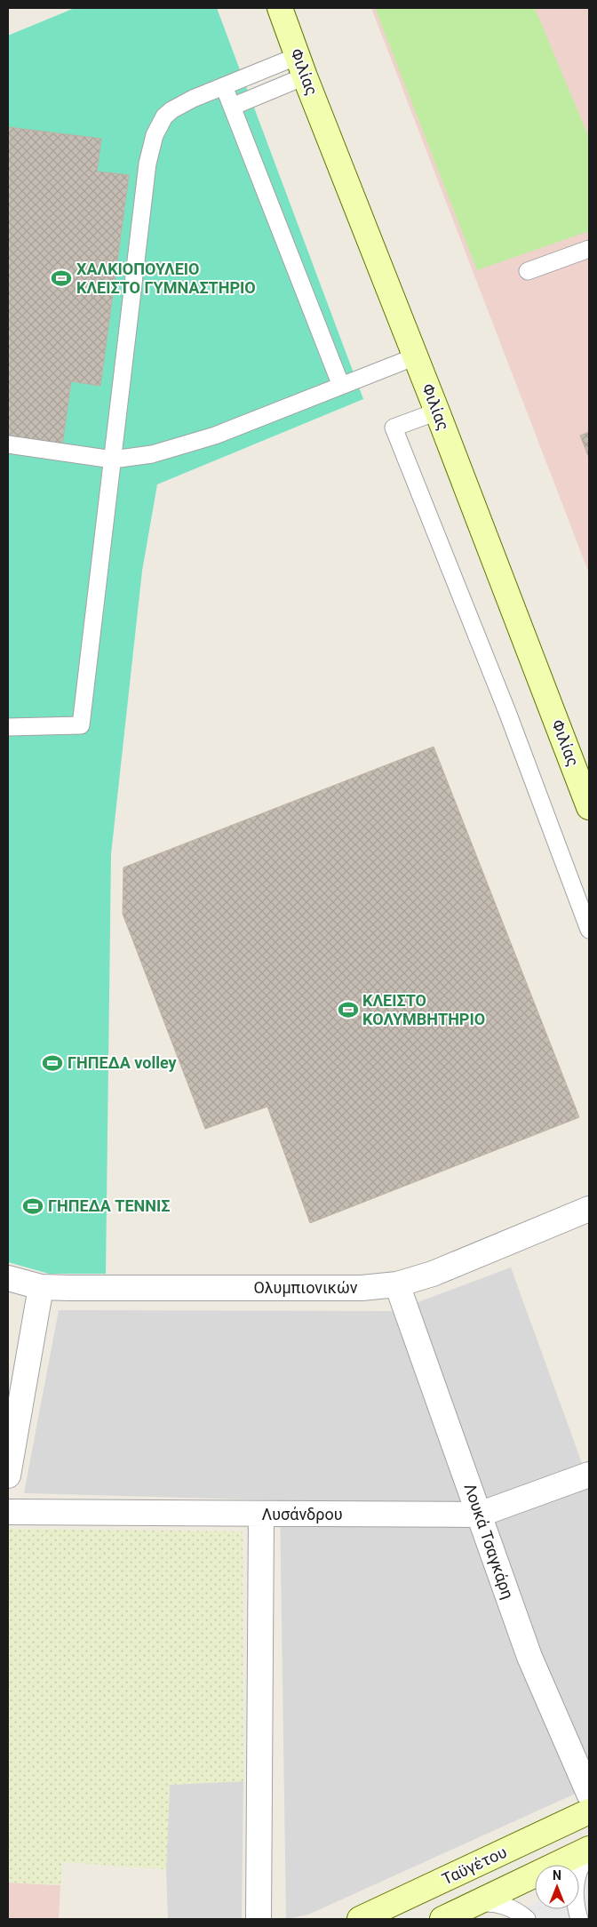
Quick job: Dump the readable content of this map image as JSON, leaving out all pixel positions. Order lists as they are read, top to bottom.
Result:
{
  "streets": {
    "street": [
      "Φιλίας",
      "Ολυμπιονικών",
      "Λυσάνδρου",
      "Λουκά Τσαγκάρη",
      "Ταϋγέτου"
    ]
  },
  "crossings": [
    ["Ολυμπιονικών", "Λουκά Τσαγκάρη"],
    ["Λυσάνδρου", "Λουκά Τσαγκάρη"]
  ],
  "places": {
    "sports": [
      "ΧΑΛΚΙΟΠΟΥΛΕΙΟ ΚΛΕΙΣΤΟ ΓΥΜΝΑΣΤΗΡΙΟ",
      "ΚΛΕΙΣΤΟ ΚΟΛΥΜΒΗΤΗΡΙΟ",
      "ΓΗΠΕΔΑ volley",
      "ΓΗΠΕΔΑ ΤΕΝΝΙΣ"
    ]
  },
  "north": "top"
}
